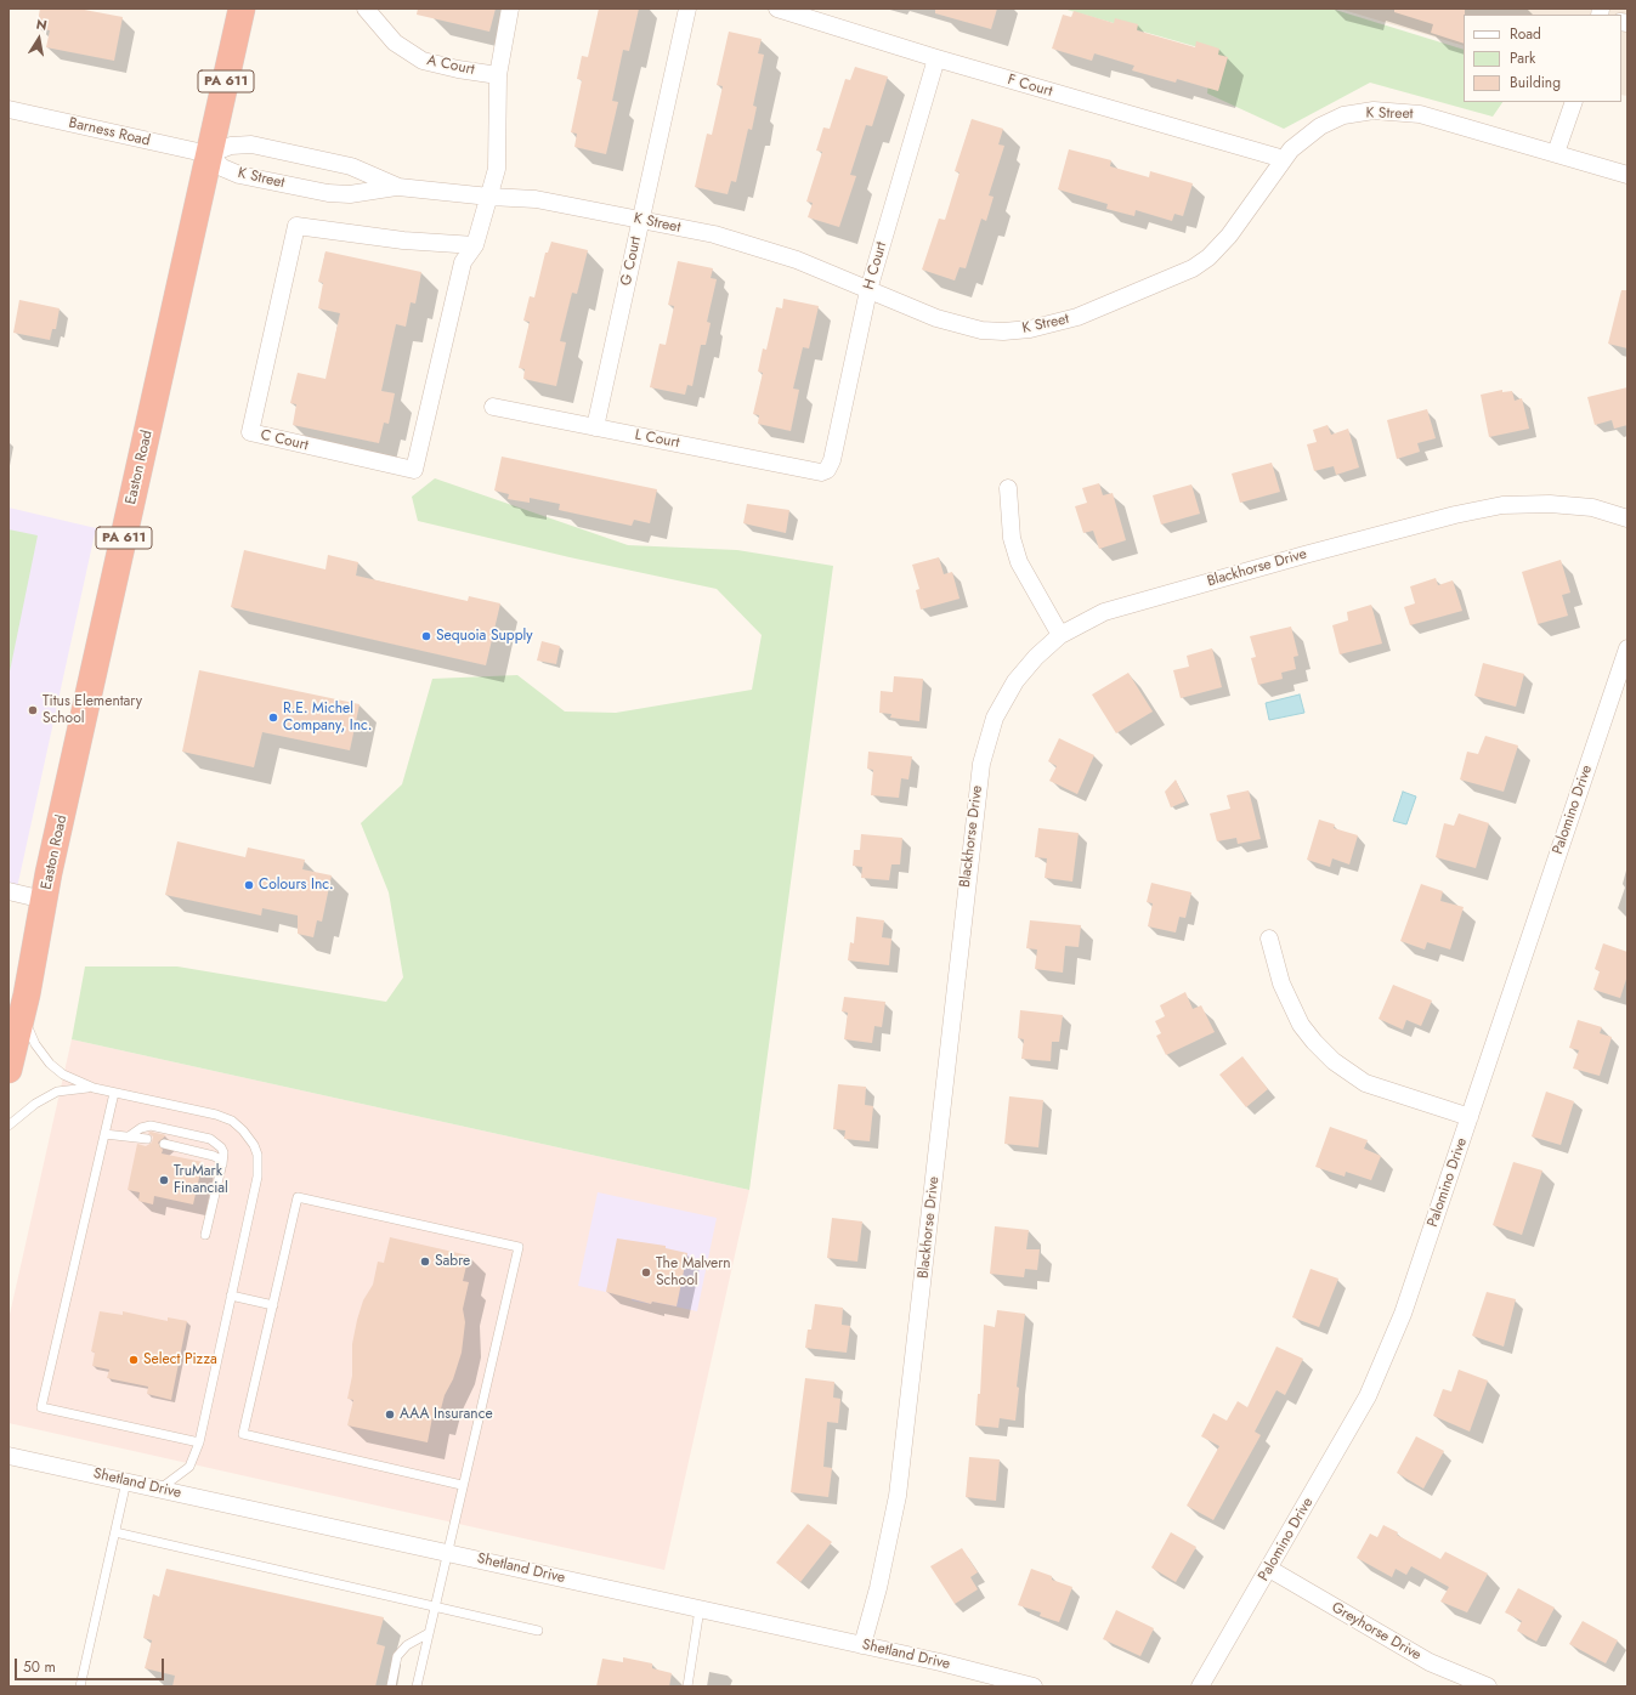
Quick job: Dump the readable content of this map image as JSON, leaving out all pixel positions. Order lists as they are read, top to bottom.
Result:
{
  "streets": {
    "highway": ["PA 611", "Easton Road"],
    "street": [
      "A Court",
      "F Court",
      "K Street",
      "Barness Road",
      "G Court",
      "H Court",
      "L Court",
      "C Court",
      "Blackhorse Drive",
      "Palomino Drive",
      "Shetland Drive",
      "Greyhorse Drive"
    ]
  },
  "crossings": [
    ["F Court", "K Street"],
    ["F Court", "H Court"],
    ["K Street", "Barness Road"],
    ["K Street", "G Court"],
    ["K Street", "H Court"],
    ["K Street", "C Court"],
    ["K Street", "Easton Road"],
    ["Barness Road", "Easton Road"],
    ["G Court", "L Court"],
    ["H Court", "L Court"],
    ["Blackhorse Drive", "Shetland Drive"],
    ["Palomino Drive", "Greyhorse Drive"]
  ],
  "places": [
    "Sequoia Supply",
    "Titus Elementary School",
    "R.E. Michel Company, Inc.",
    "Colours Inc.",
    "TruMark Financial",
    "Sabre",
    "The Malvern School",
    "Select Pizza",
    "AAA Insurance"
  ],
  "legend": ["Road", "Park", "Building"],
  "scale_bar": "50 m",
  "north": "top"
}
